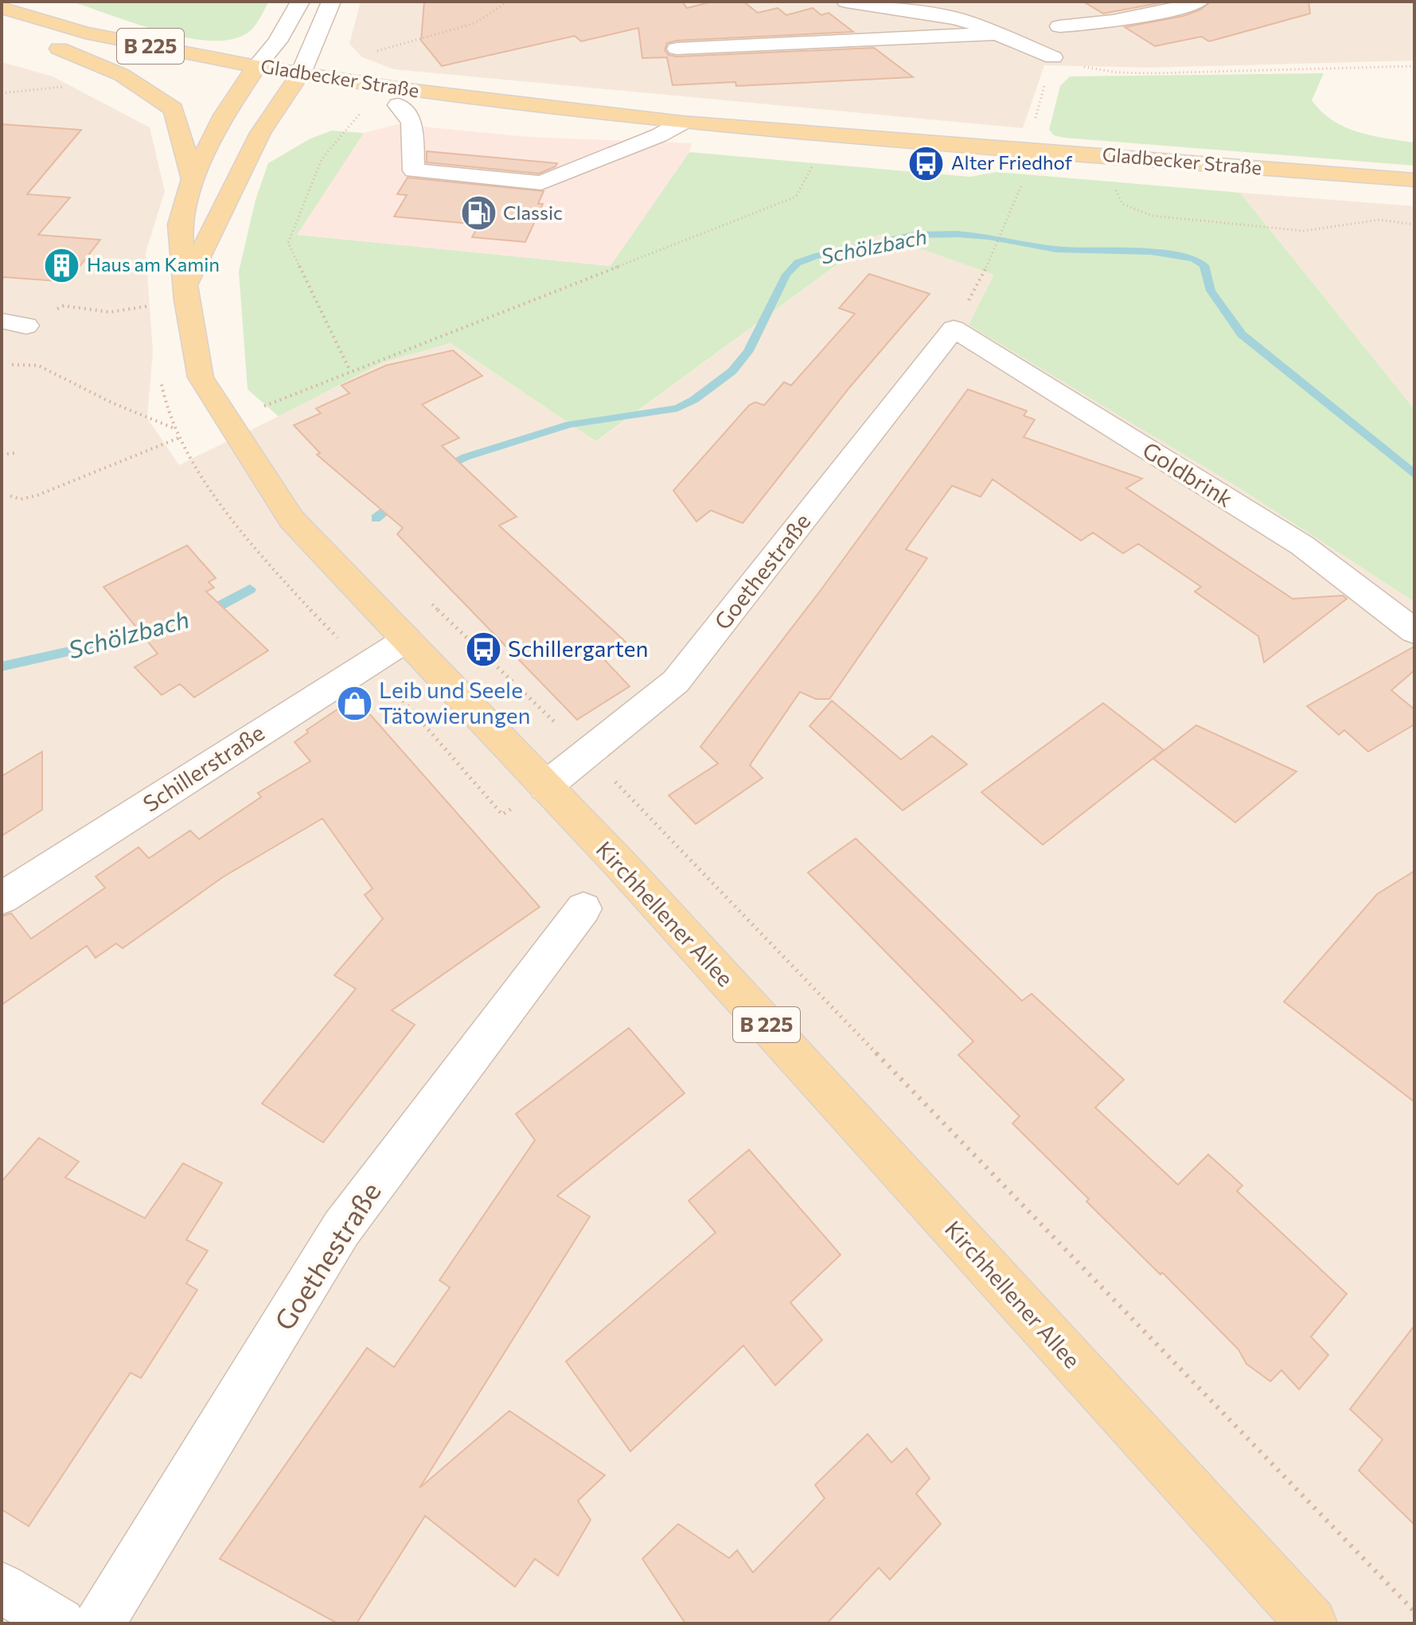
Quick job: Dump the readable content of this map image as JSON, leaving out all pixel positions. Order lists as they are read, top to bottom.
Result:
{
  "streets": {
    "main road": ["B 225", "Gladbecker Straße", "Kirchhellener Allee"],
    "street": ["Goldbrink", "Goethestraße", "Schillerstraße"]
  },
  "crossings": [
    ["B 225", "Kirchhellener Allee"],
    ["Gladbecker Straße", "Kirchhellener Allee"],
    ["Goldbrink", "Goethestraße"],
    ["Goethestraße", "Kirchhellener Allee"],
    ["Schillerstraße", "Kirchhellener Allee"]
  ],
  "water": ["Schölzbach"],
  "places": {
    "bus stop": ["Alter Friedhof", "Schillergarten"],
    "fuel station": ["Classic"],
    "building": ["Haus am Kamin"],
    "shop": ["Leib und Seele Tätowierungen"]
  }
}
